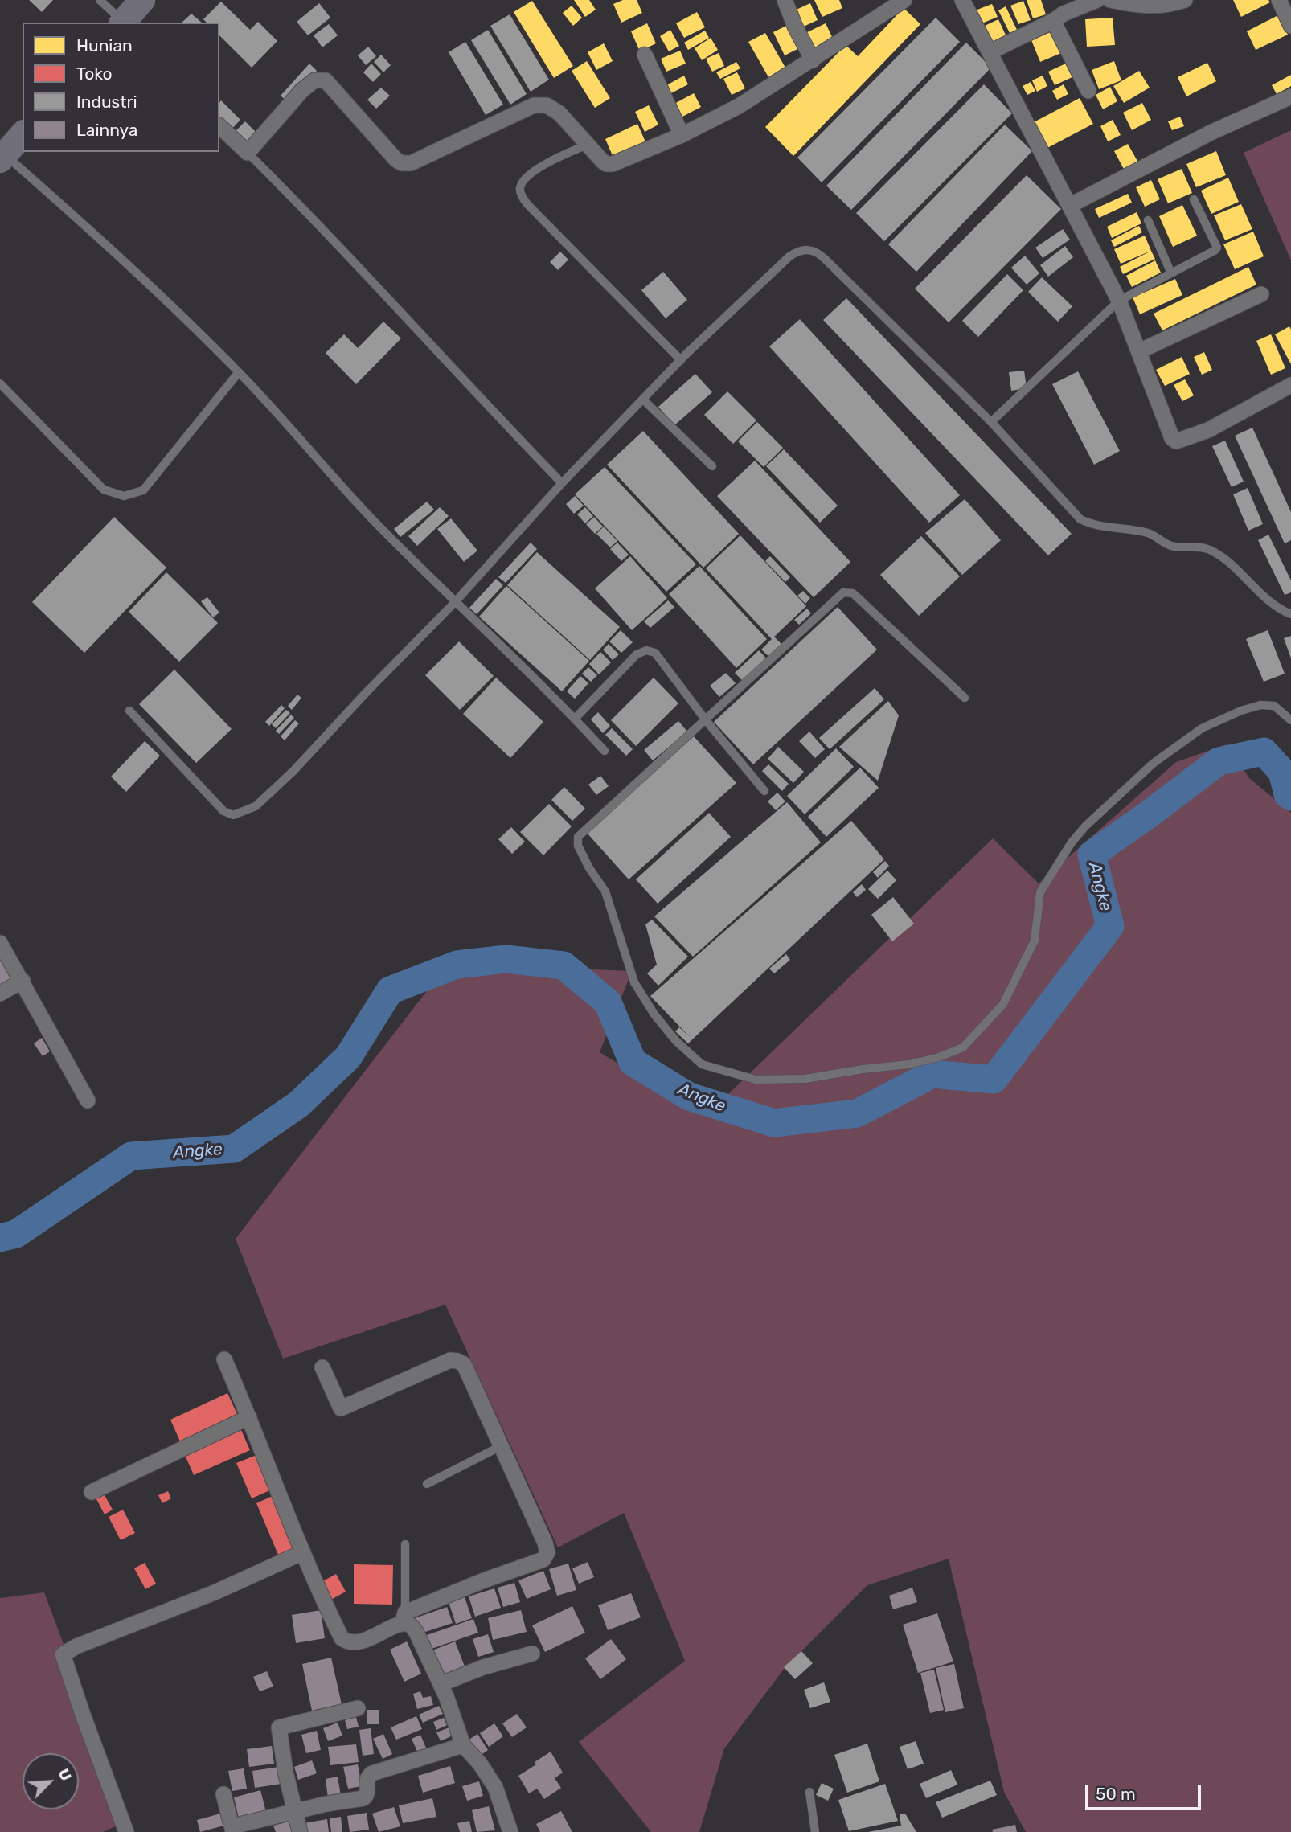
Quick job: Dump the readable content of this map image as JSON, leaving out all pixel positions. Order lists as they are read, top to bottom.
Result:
{
  "water": ["Angke"],
  "legend": [
    "Hunian",
    "Toko",
    "Industri",
    "Lainnya"
  ],
  "scale_bar": "50 m",
  "north": "top right"
}
